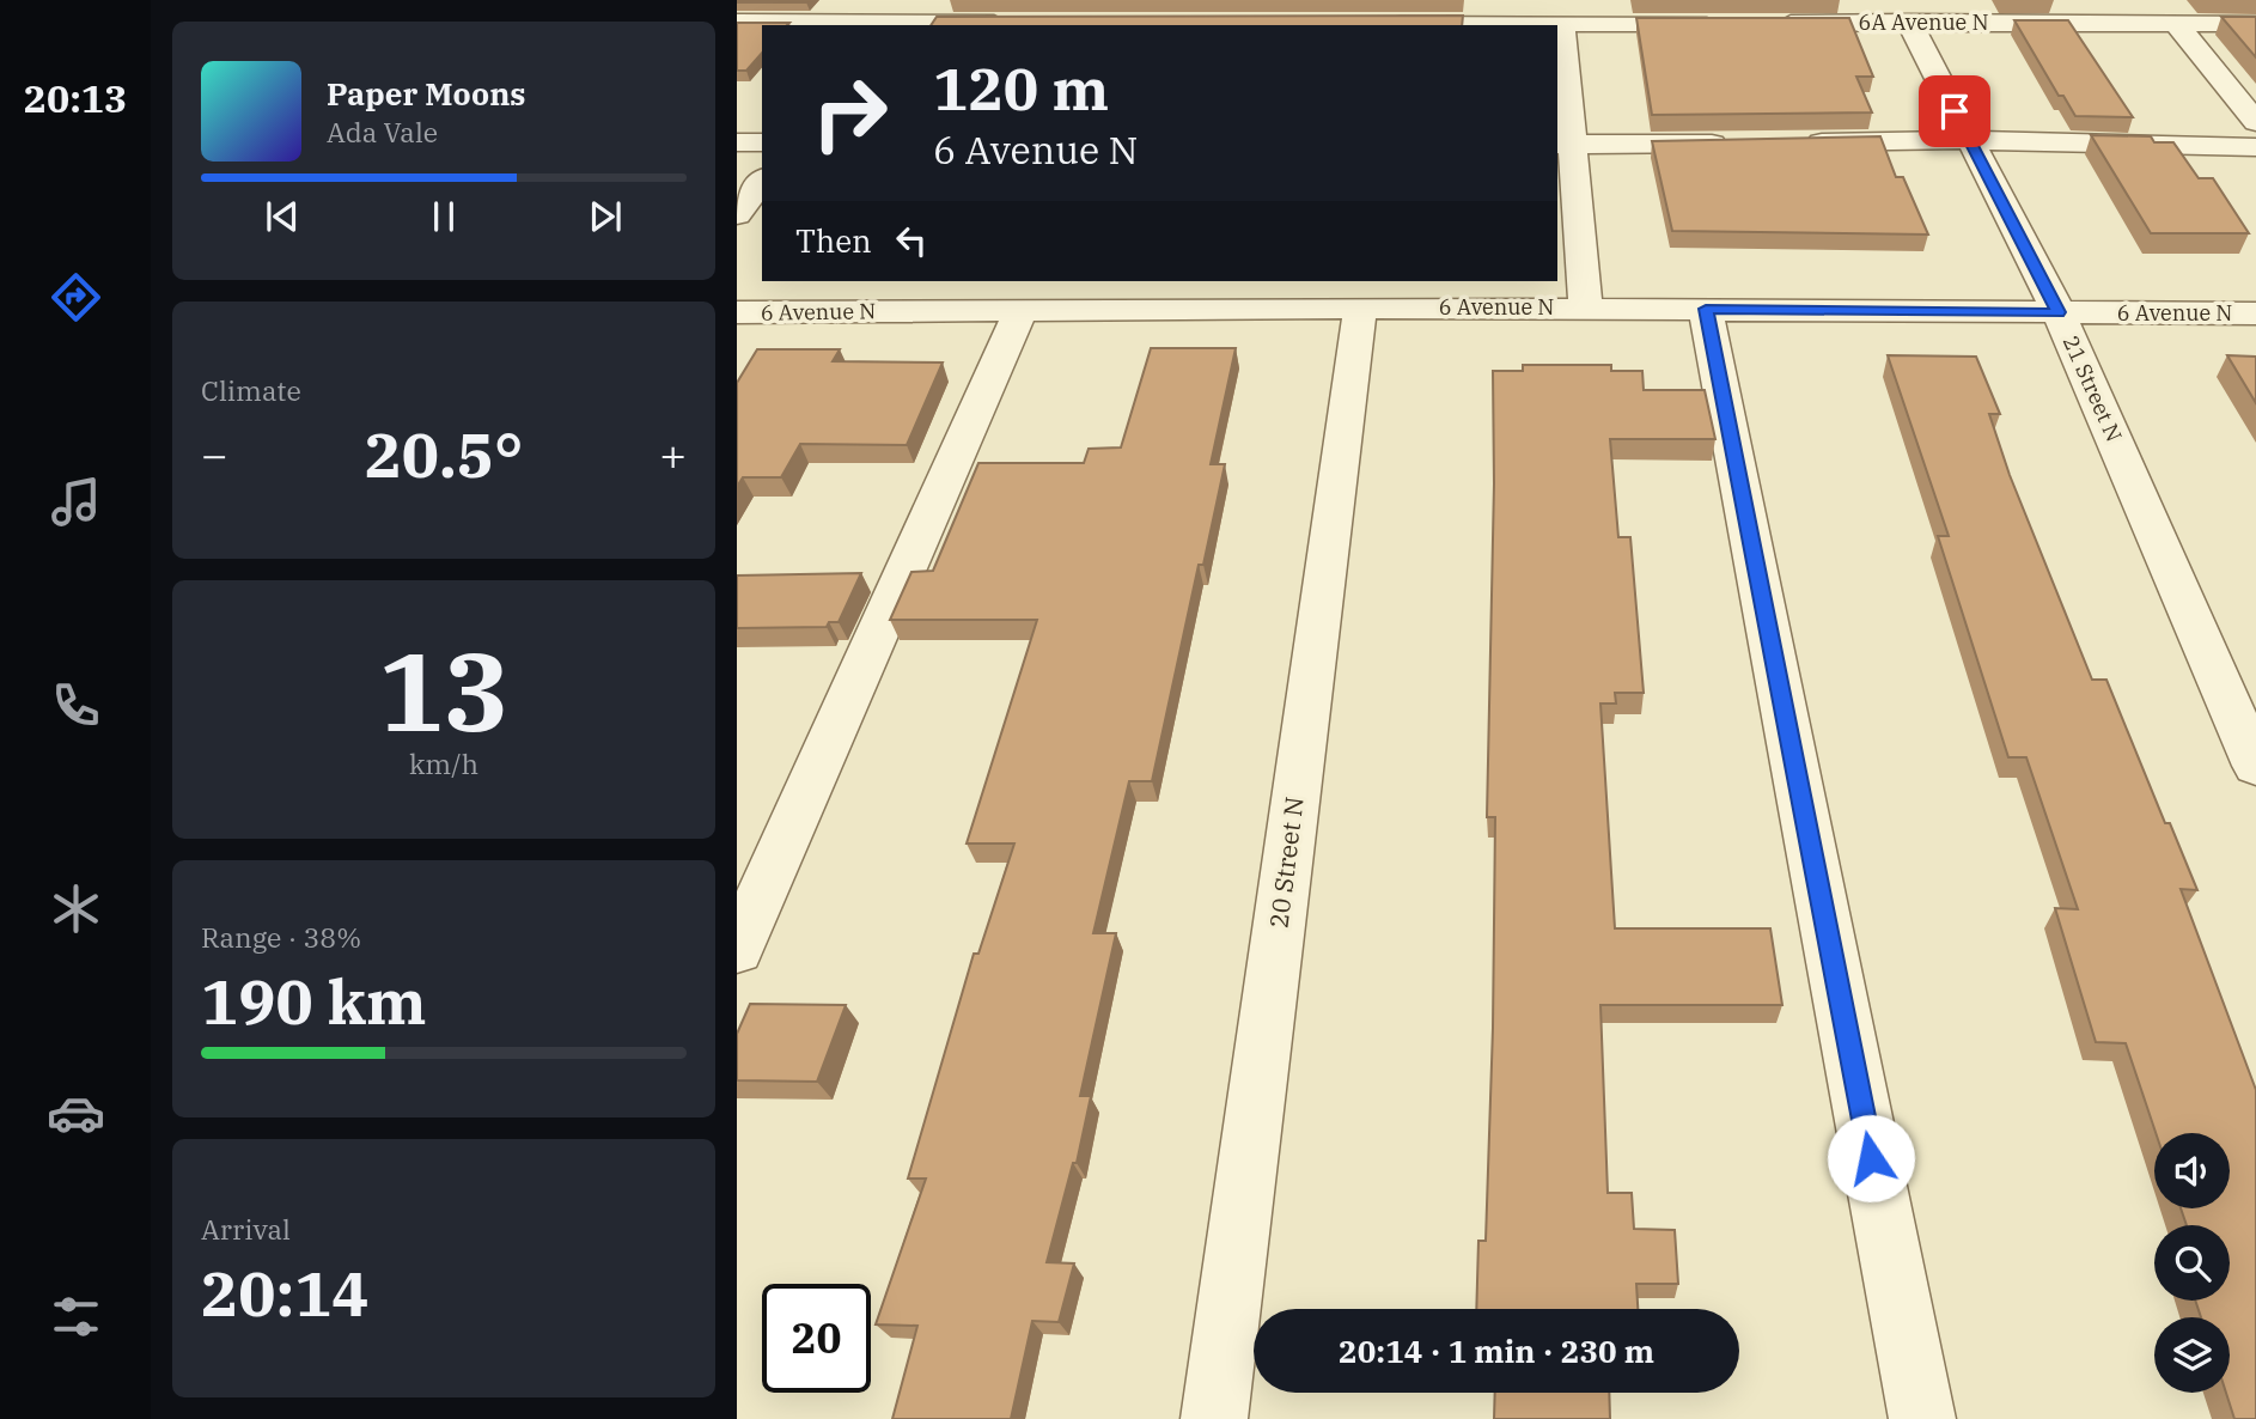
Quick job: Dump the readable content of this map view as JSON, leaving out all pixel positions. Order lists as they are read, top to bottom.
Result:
{
  "streets": {
    "street": [
      "6A Avenue N",
      "6 Avenue N",
      "21 Street N",
      "20 Street N"
    ]
  },
  "crossings": [
    ["6A Avenue N", "21 Street N"],
    ["6 Avenue N", "21 Street N"],
    ["6 Avenue N", "20 Street N"]
  ],
  "page": {
    "tabs": "20:13",
    "turn": ["120 m", "6 Avenue N"],
    "song": ["Paper Moons", "Ada Vale"],
    "then": "Then",
    "tile": [
      "Climate",
      ["13", "km/h"],
      ["Range · 38%", "190 km"],
      ["Arrival", "20:14"]
    ],
    "heat": ["−", "20.5°", "+"],
    "limit": "20",
    "trip": "20:14 · 1 min · 230 m"
  }
}
